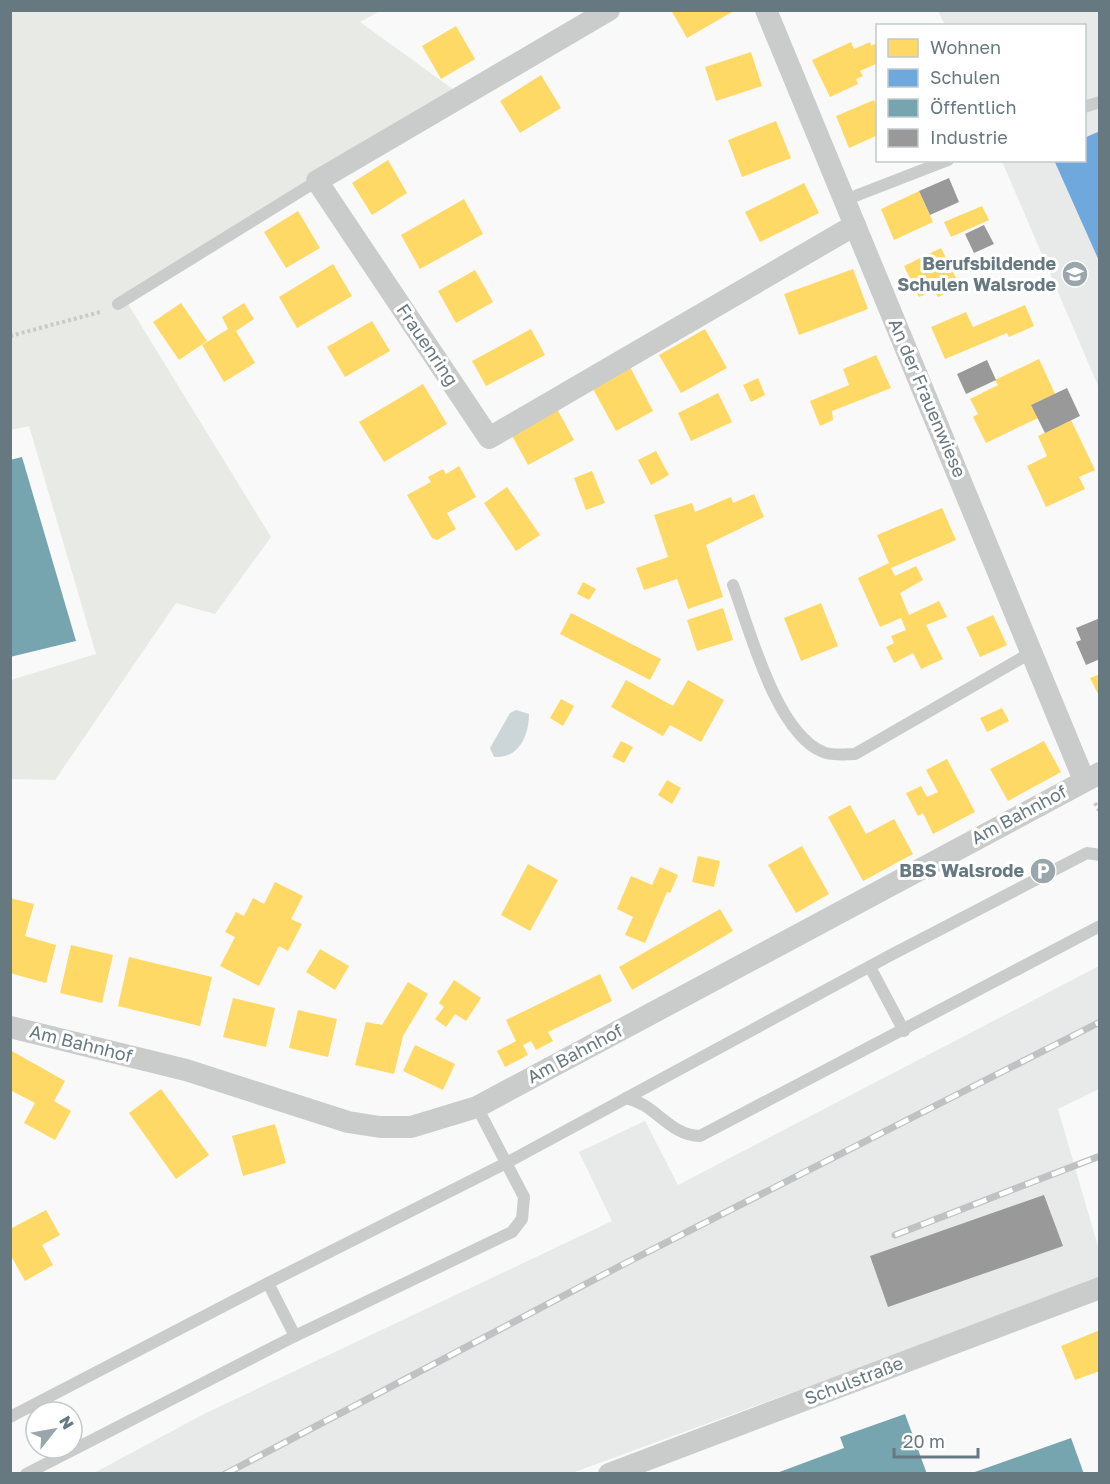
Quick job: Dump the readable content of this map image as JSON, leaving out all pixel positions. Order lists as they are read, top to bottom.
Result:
{
  "streets": {
    "street": [
      "Frauenring",
      "An der Frauenwiese",
      "Am Bahnhof",
      "Schulstraße"
    ]
  },
  "crossings": [
    ["Frauenring", "An der Frauenwiese"],
    ["An der Frauenwiese", "Am Bahnhof"]
  ],
  "places": {
    "school or university": ["Berufsbildende Schulen Walsrode"],
    "parking": ["BBS Walsrode"]
  },
  "legend": [
    "Wohnen",
    "Schulen",
    "Öffentlich",
    "Industrie"
  ],
  "scale_bar": "20 m",
  "north": "top right"
}
